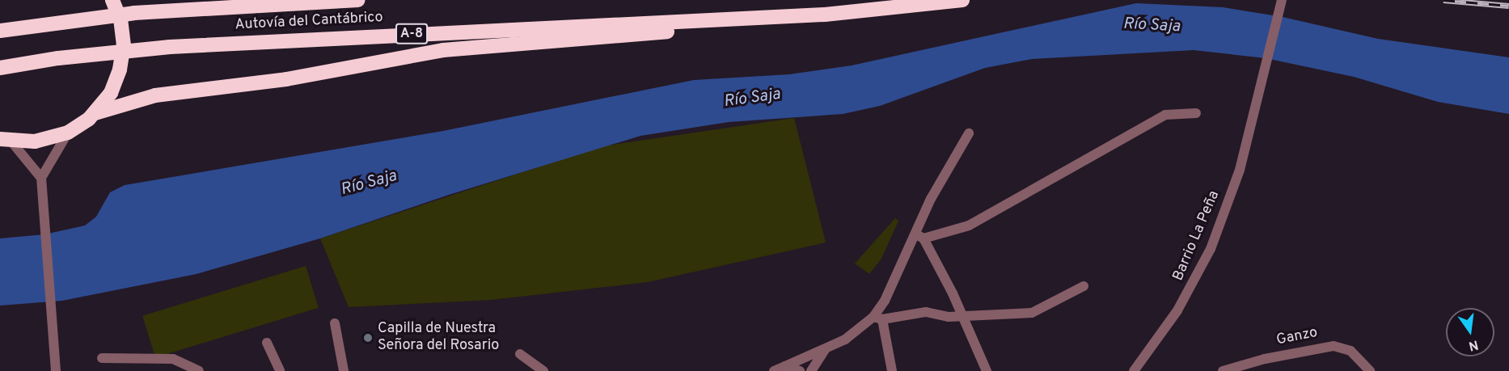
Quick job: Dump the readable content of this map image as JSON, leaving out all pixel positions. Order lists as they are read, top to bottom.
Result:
{
  "streets": {
    "highway": ["Autovía del Cantábrico", "A-8"],
    "street": ["Barrio La Peña", "Ganzo"]
  },
  "crossings": [
    ["Autovía del Cantábrico", "A-8"]
  ],
  "water": ["Río Saja"],
  "places": ["Capilla de Nuestra Señora del Rosario"],
  "north": "bottom"
}
